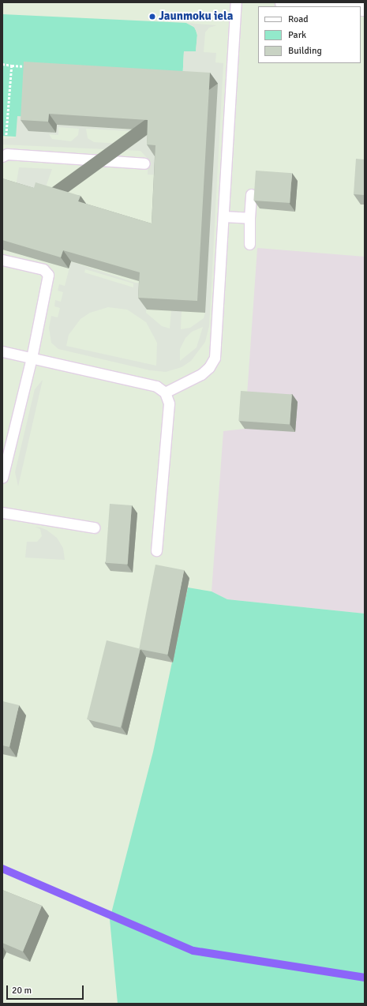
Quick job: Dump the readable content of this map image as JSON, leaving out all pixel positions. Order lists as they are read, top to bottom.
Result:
{
  "places": ["Jaunmoku iela"],
  "legend": ["Road", "Park", "Building"],
  "scale_bar": "20 m"
}
